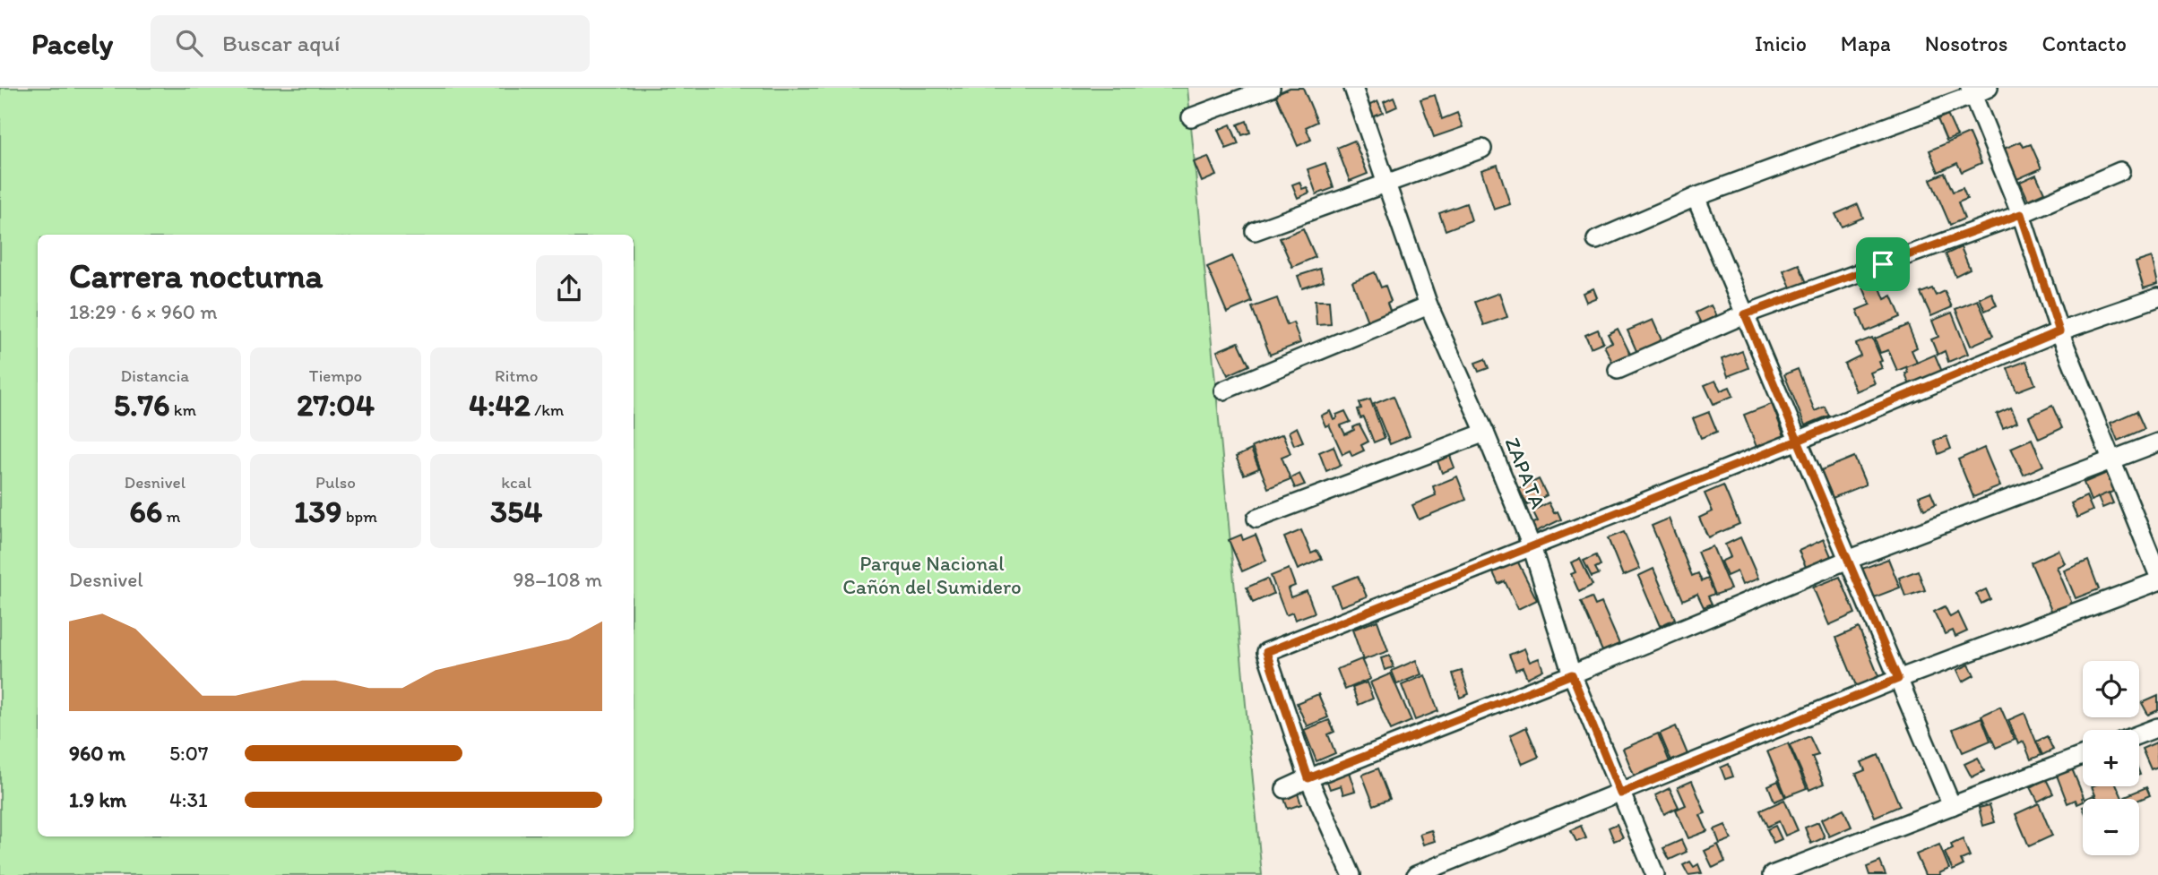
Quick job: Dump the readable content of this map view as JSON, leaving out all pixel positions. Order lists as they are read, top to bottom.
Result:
{
  "streets": {
    "street": ["ZAPATA"]
  },
  "parks": ["Parque Nacional Cañón del Sumidero"],
  "page": {
    "header": "Pacely",
    "search": "Buscar aquí",
    "nav": [
      "Inicio",
      "Mapa",
      "Nosotros",
      "Contacto"
    ],
    "heading": ["Carrera nocturna", "18:29 · 6 × 960 m"],
    "stats": [
      ["Distancia", "5.76 km"],
      ["Tiempo", "27:04"],
      ["Ritmo", "4:42 /km"],
      ["Desnivel", "66 m"],
      ["Pulso", "139 bpm"],
      ["kcal", "354"]
    ],
    "chart": ["Desnivel", "98–108 m"],
    "map_buttons": ["+", "−"],
    "list": [
      {
        "name": "960 m",
        "note": "5:07"
      },
      {
        "name": "1.9 km",
        "note": "4:31"
      }
    ]
  }
}
